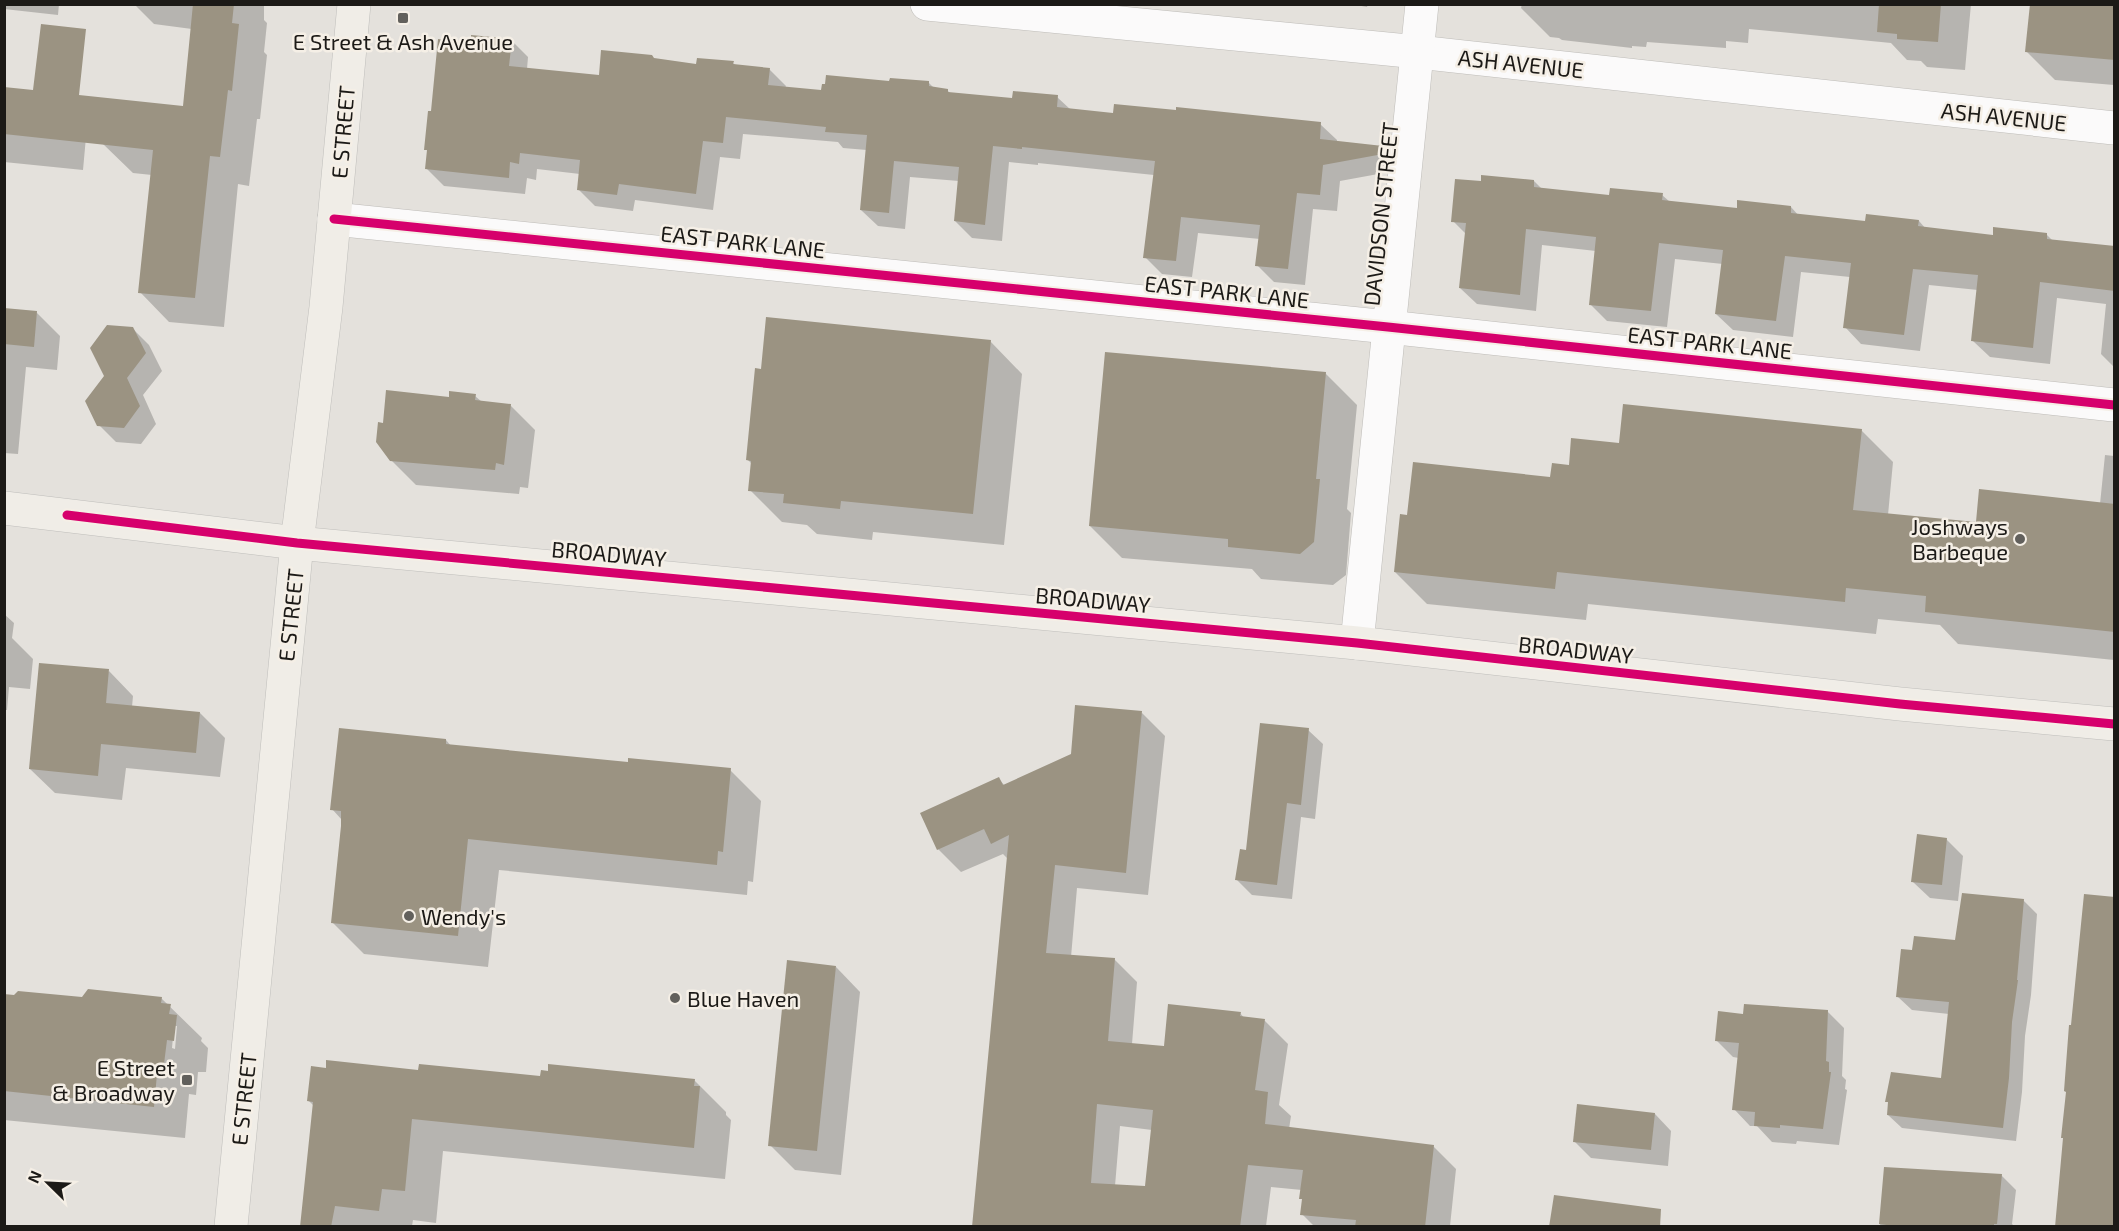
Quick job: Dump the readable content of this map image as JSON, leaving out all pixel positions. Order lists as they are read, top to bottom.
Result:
{
  "streets": {
    "main road": ["E STREET", "BROADWAY"],
    "street": ["ASH AVENUE", "DAVIDSON STREET", "EAST PARK LANE"]
  },
  "crossings": [
    ["ASH AVENUE", "DAVIDSON STREET"],
    ["E STREET", "EAST PARK LANE"],
    ["E STREET", "BROADWAY"],
    ["DAVIDSON STREET", "EAST PARK LANE"],
    ["DAVIDSON STREET", "BROADWAY"]
  ],
  "places": {
    "transit": ["E Street & Ash Avenue", "E Street & Broadway"],
    "other": ["Joshways Barbeque", "Wendy's", "Blue Haven"]
  },
  "north": "top left"
}
